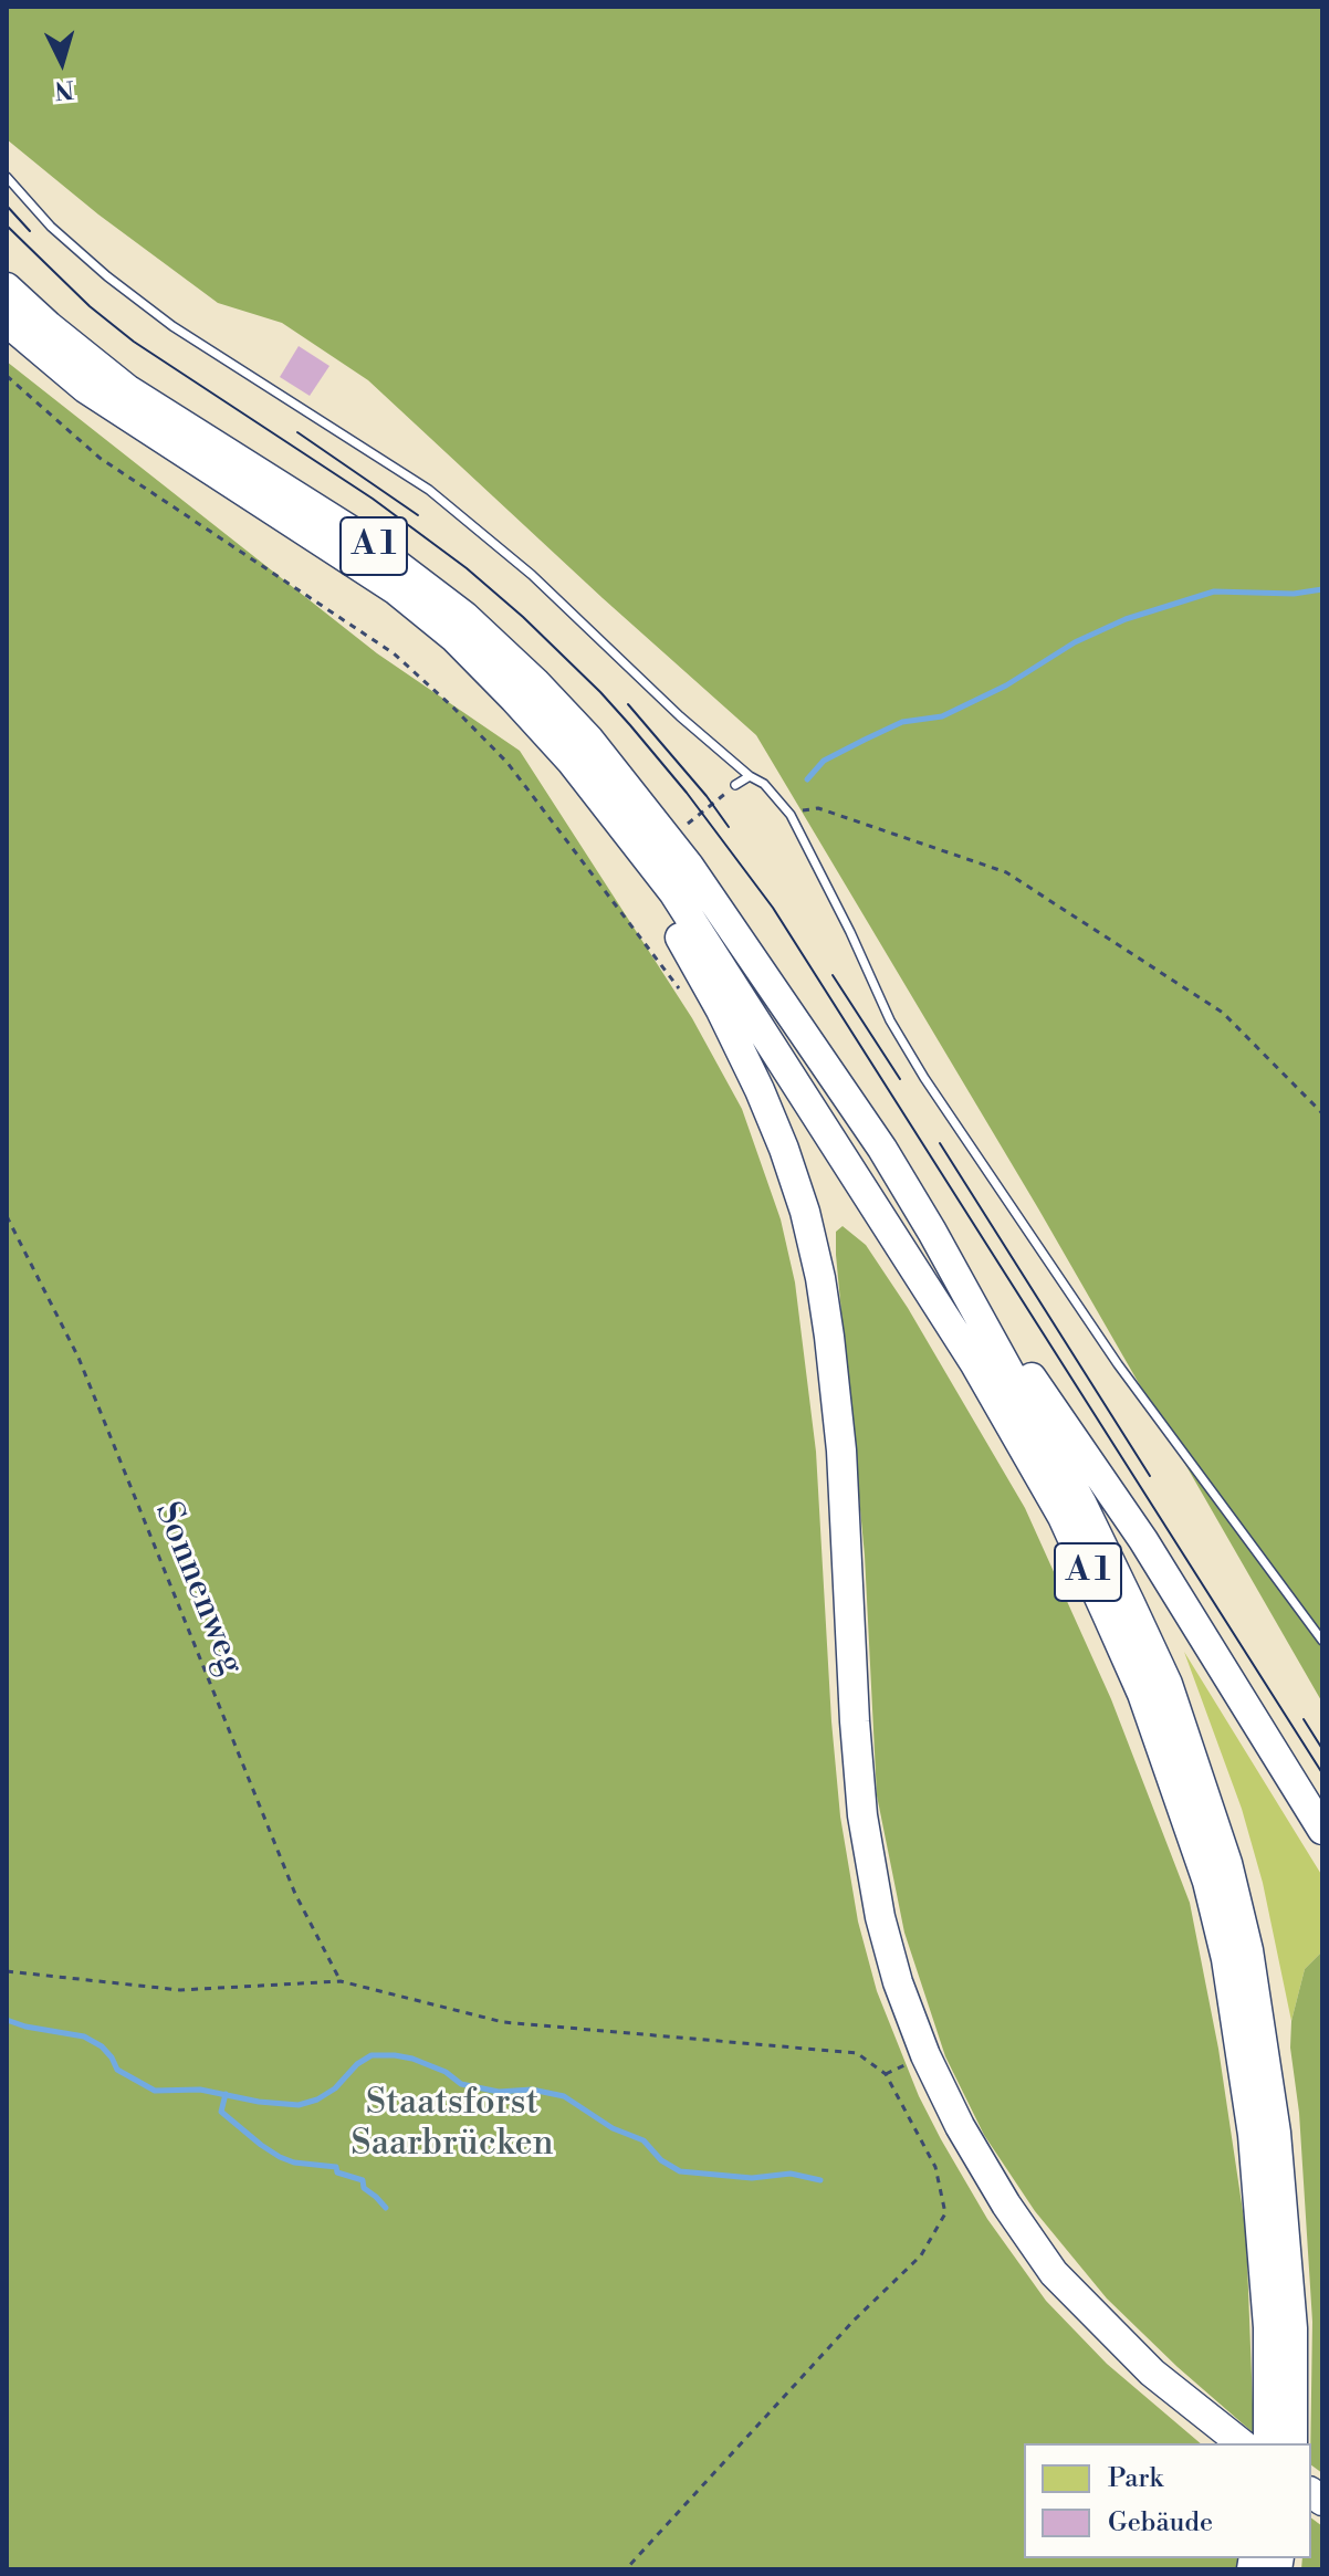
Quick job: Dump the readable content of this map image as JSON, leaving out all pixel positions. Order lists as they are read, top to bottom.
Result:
{
  "streets": {
    "highway": ["A 1"],
    "path": ["Sonnenweg"]
  },
  "parks": ["Staatsforst Saarbrücken"],
  "legend": ["Park", "Gebäude"],
  "north": "bottom"
}
